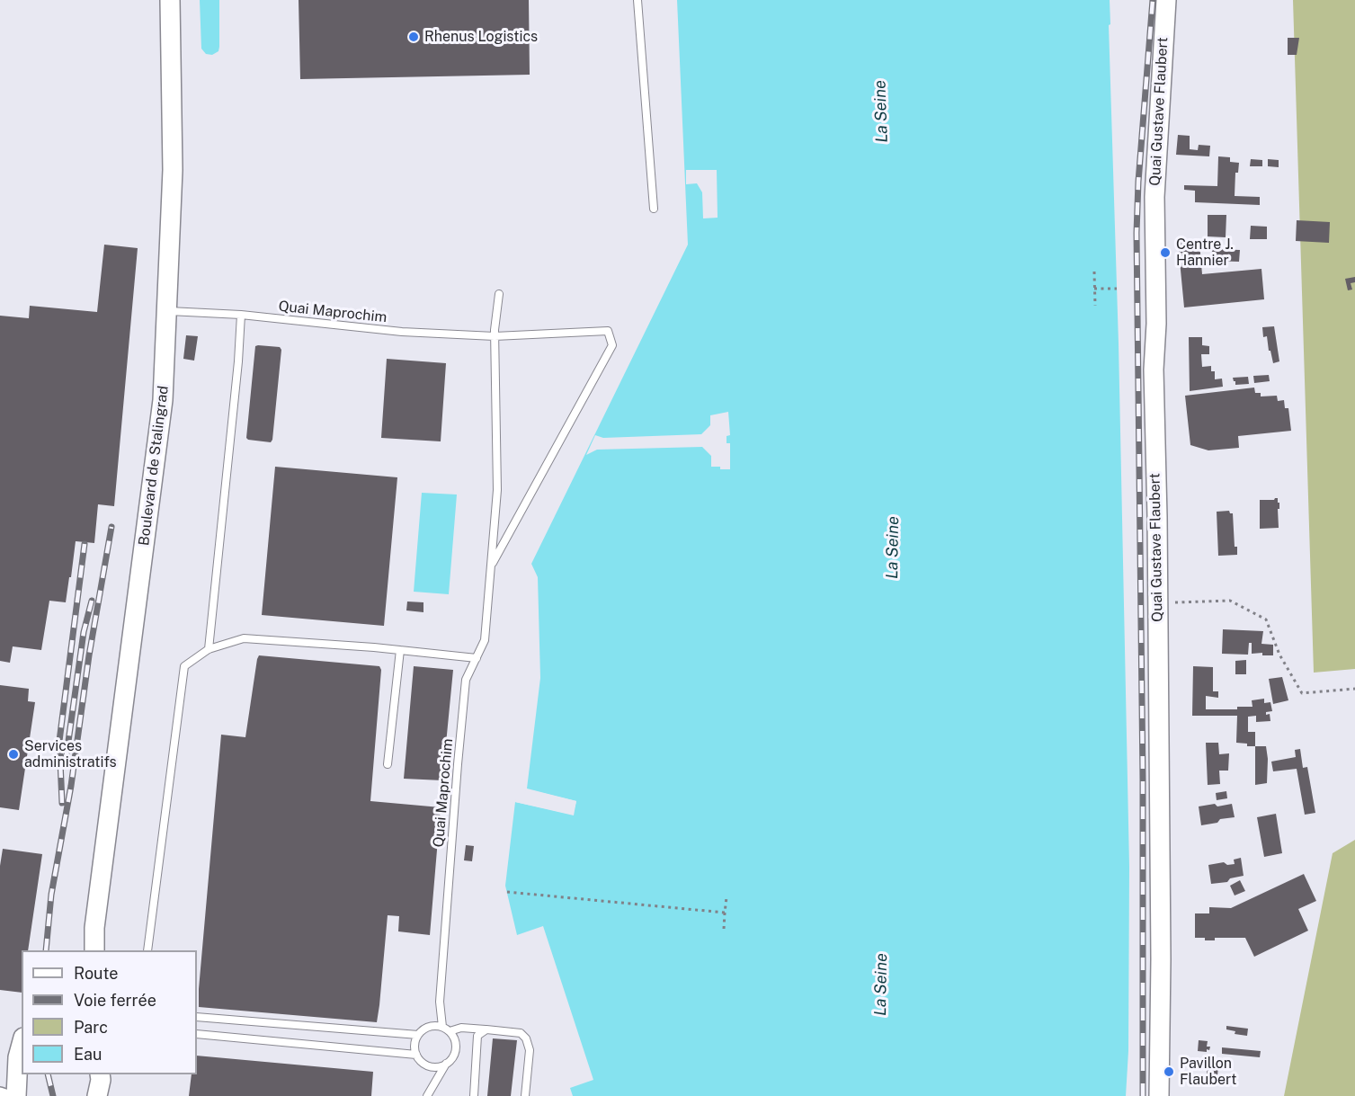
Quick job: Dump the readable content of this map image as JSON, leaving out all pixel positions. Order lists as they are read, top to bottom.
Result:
{
  "streets": {
    "main road": ["Quai Gustave Flaubert", "Boulevard de Stalingrad"],
    "lane": ["Quai Maprochim"]
  },
  "crossings": [
    ["Quai Maprochim", "Boulevard de Stalingrad"]
  ],
  "water": ["La Seine"],
  "places": [
    "Rhenus Logistics",
    "Centre J. Hannier",
    "Services administratifs",
    "Pavillon Flaubert"
  ],
  "legend": [
    "Route",
    "Voie ferrée",
    "Parc",
    "Eau"
  ]
}
